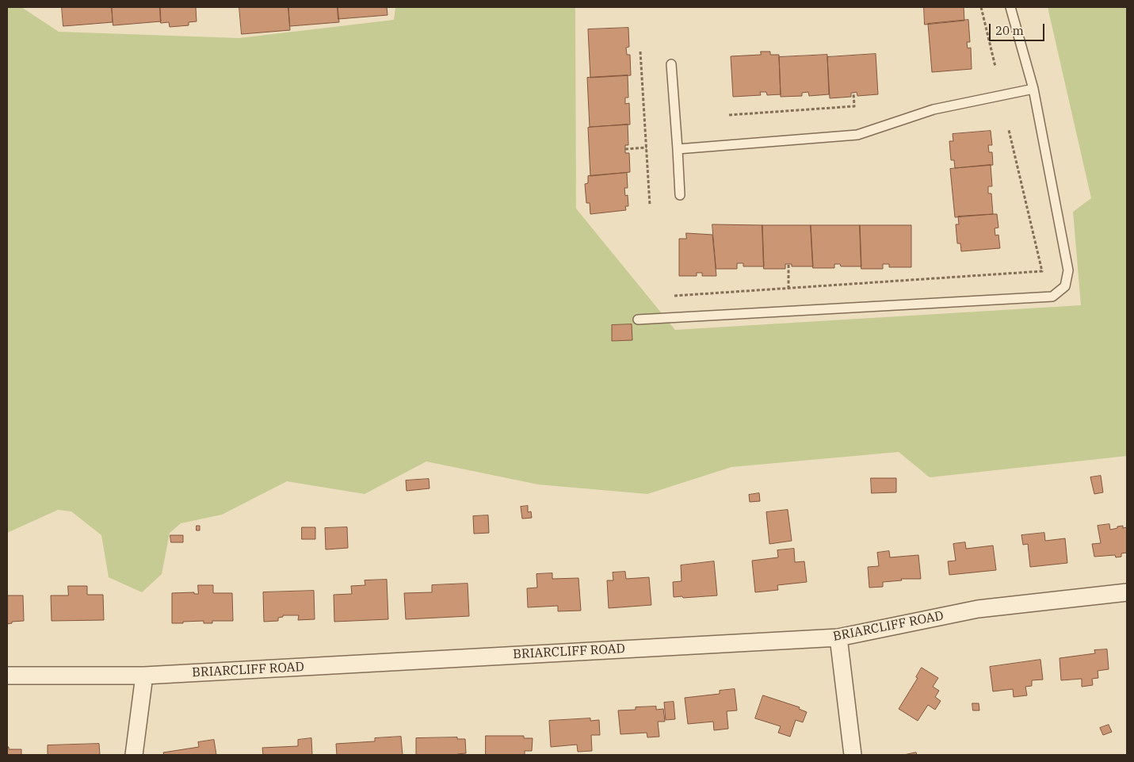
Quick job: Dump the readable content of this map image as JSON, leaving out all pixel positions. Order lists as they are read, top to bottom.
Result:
{
  "streets": {
    "street": ["BRIARCLIFF ROAD"]
  },
  "scale_bar": "20 m"
}
